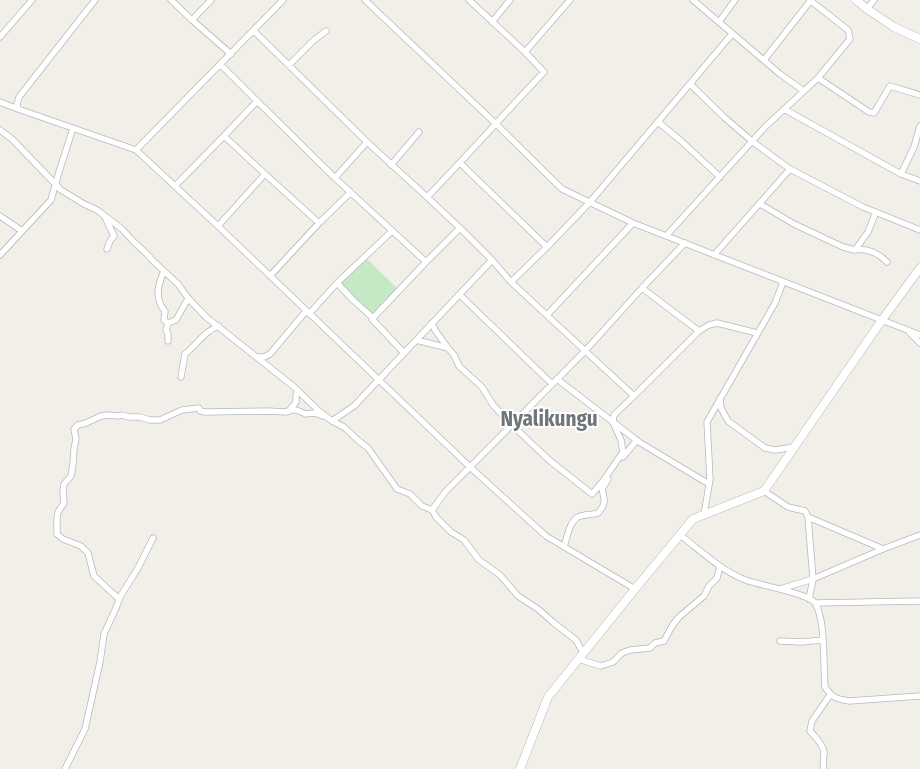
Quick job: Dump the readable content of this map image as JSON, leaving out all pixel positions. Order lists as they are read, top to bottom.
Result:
{
  "districts": ["Nyalikungu"]
}
